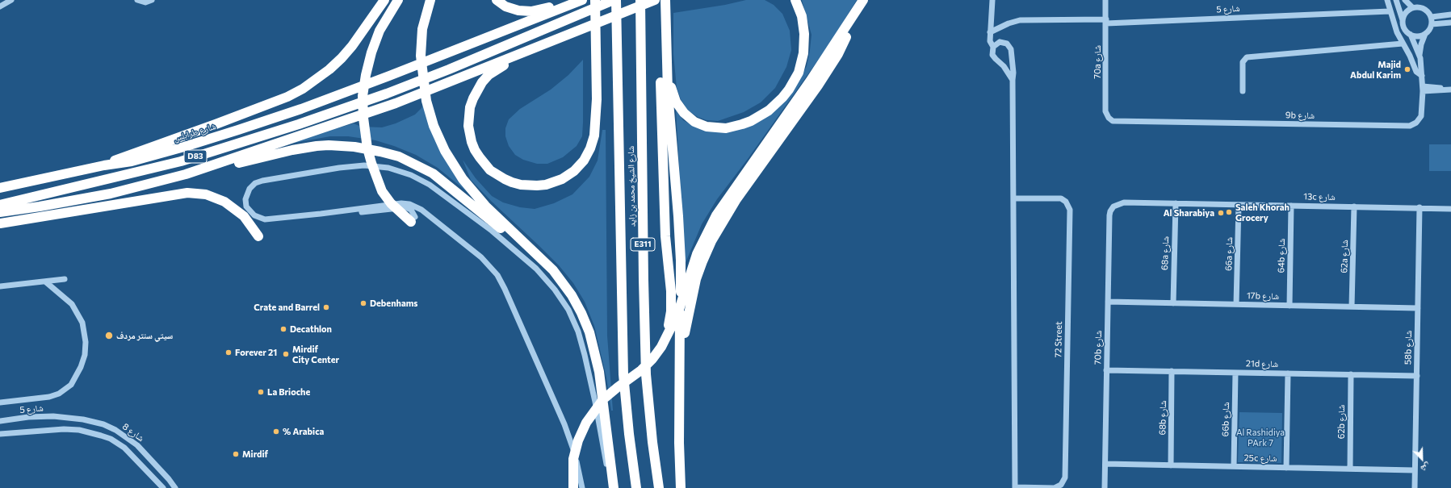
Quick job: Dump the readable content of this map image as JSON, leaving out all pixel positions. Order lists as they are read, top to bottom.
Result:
{
  "streets": {
    "highway": [
      "شارع طرابلس",
      "D83",
      "شارع الشيخ محمد بن زايد",
      "E311"
    ],
    "street": [
      "شارع 5",
      "70a شارع",
      "9b شارع",
      "13c شارع",
      "68a شارع",
      "66a شارع",
      "64b شارع",
      "62a شارع",
      "17b شارع",
      "72 Street",
      "70b شارع",
      "58b شارع",
      "21d شارع",
      "68b شارع",
      "66b شارع",
      "62b شارع",
      "شارع 8",
      "25c شارع"
    ]
  },
  "crossings": [
    ["شارع 5", "70a شارع"],
    ["شارع 5", "شارع 8"],
    ["70a شارع", "9b شارع"],
    ["13c شارع", "68a شارع"],
    ["13c شارع", "66a شارع"],
    ["13c شارع", "64b شارع"],
    ["13c شارع", "62a شارع"],
    ["13c شارع", "70b شارع"],
    ["13c شارع", "58b شارع"],
    ["68a شارع", "17b شارع"],
    ["66a شارع", "17b شارع"],
    ["64b شارع", "17b شارع"],
    ["62a شارع", "17b شارع"],
    ["17b شارع", "70b شارع"],
    ["17b شارع", "58b شارع"],
    ["70b شارع", "21d شارع"],
    ["70b شارع", "25c شارع"],
    ["58b شارع", "21d شارع"],
    ["58b شارع", "25c شارع"],
    ["21d شارع", "68b شارع"],
    ["21d شارع", "66b شارع"],
    ["21d شارع", "62b شارع"],
    ["68b شارع", "25c شارع"],
    ["66b شارع", "25c شارع"],
    ["62b شارع", "25c شارع"]
  ],
  "parks": ["Al Rashidiya PArk 7"],
  "places": [
    "Majid Abdul Karim",
    "Saleh Khorah Grocery",
    "Al Sharabiya",
    "Debenhams",
    "Crate and Barrel",
    "Decathlon",
    "سيتي سنتر مردف",
    "Forever 21",
    "Mirdif City Center",
    "La Brioche",
    "% Arabica",
    "Mirdif"
  ],
  "north": "bottom right"
}
